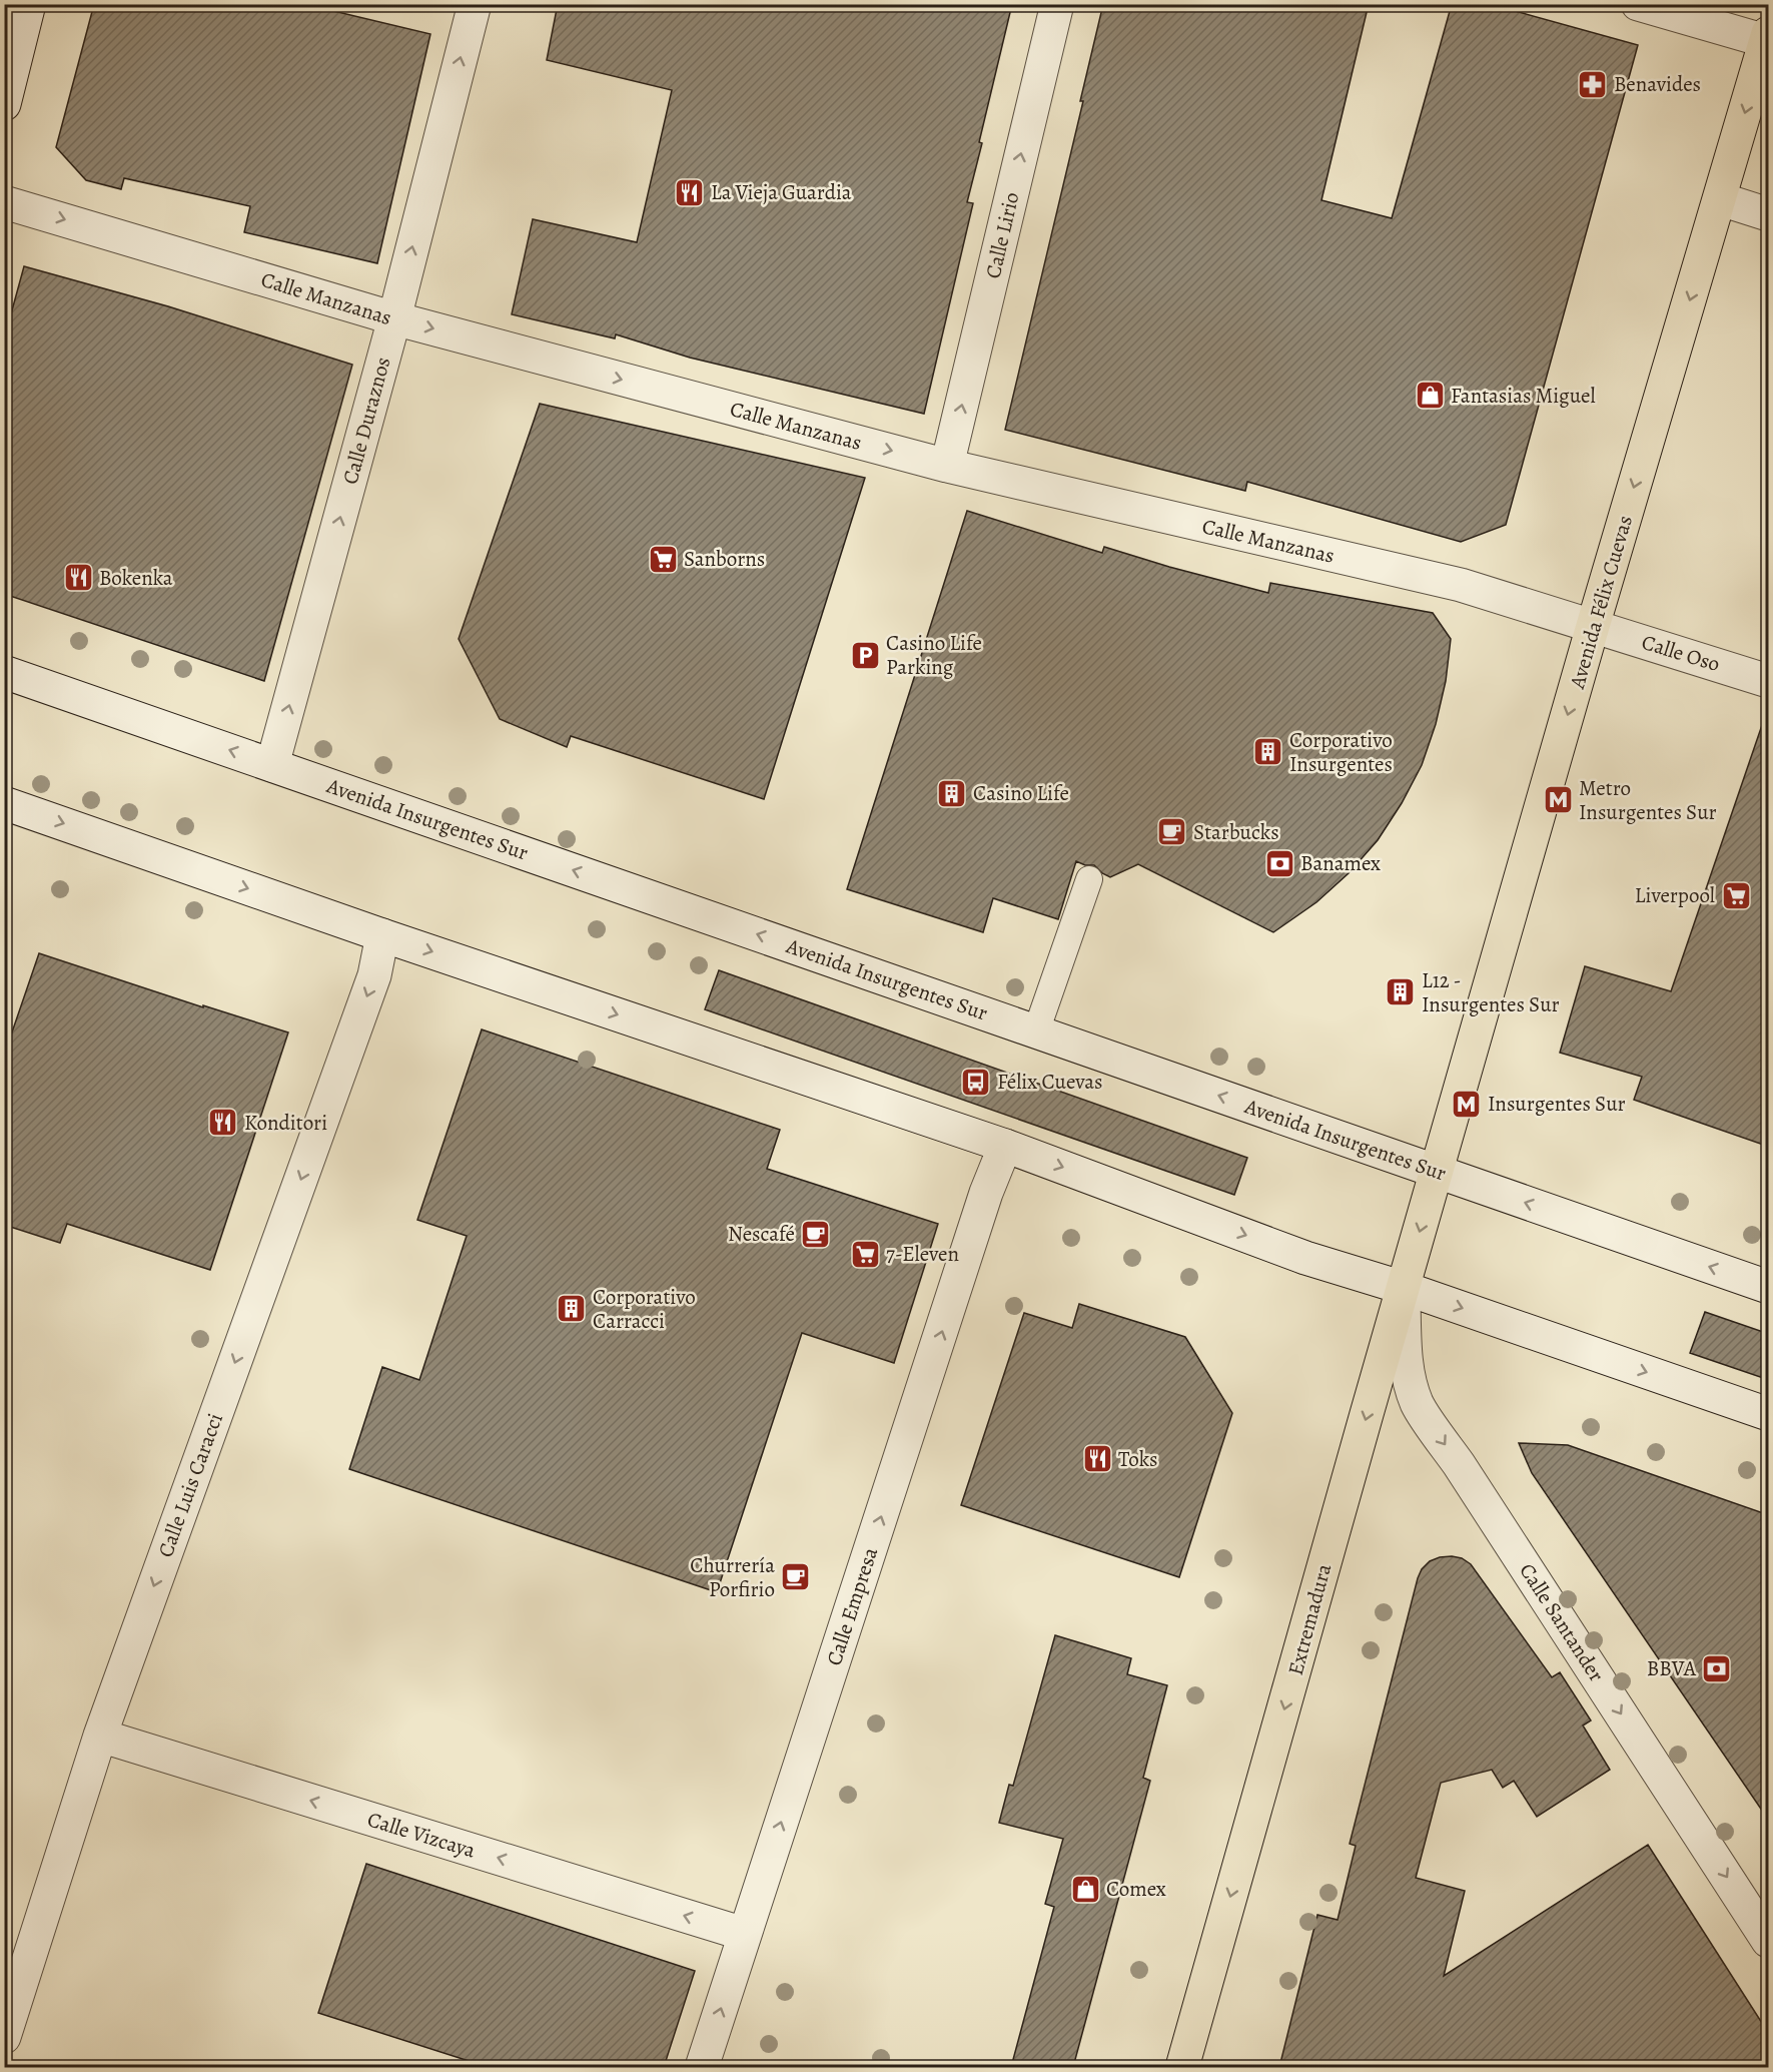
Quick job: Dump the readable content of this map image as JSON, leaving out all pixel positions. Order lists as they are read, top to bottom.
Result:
{
  "streets": {
    "main road": ["Avenida Félix Cuevas", "Extremadura"],
    "street": [
      "Calle Lirio",
      "Calle Manzanas",
      "Calle Duraznos",
      "Calle Oso",
      "Avenida Insurgentes Sur",
      "Calle Luis Caracci",
      "Calle Empresa",
      "Calle Santander",
      "Calle Vizcaya"
    ]
  },
  "crossings": [
    ["Calle Lirio", "Calle Manzanas"],
    ["Calle Manzanas", "Calle Duraznos"],
    ["Calle Manzanas", "Avenida Félix Cuevas"],
    ["Calle Manzanas", "Calle Oso"],
    ["Calle Duraznos", "Avenida Insurgentes Sur"],
    ["Avenida Félix Cuevas", "Calle Oso"],
    ["Avenida Félix Cuevas", "Avenida Insurgentes Sur"],
    ["Avenida Félix Cuevas", "Extremadura"],
    ["Avenida Insurgentes Sur", "Extremadura"],
    ["Calle Luis Caracci", "Calle Vizcaya"],
    ["Calle Empresa", "Calle Vizcaya"],
    ["Extremadura", "Calle Santander"]
  ],
  "one_way": [
    "Calle Lirio",
    "Calle Manzanas",
    "Calle Duraznos",
    "Avenida Félix Cuevas",
    "Calle Luis Caracci",
    "Calle Empresa",
    "Extremadura",
    "Calle Santander",
    "Calle Vizcaya"
  ],
  "places": {
    "pharmacy": ["Benavides"],
    "restaurant": [
      "La Vieja Guardia",
      "Bokenka",
      "Konditori",
      "Toks"
    ],
    "shop": ["Fantasias Miguel", "Comex"],
    "supermarket": ["Sanborns", "Liverpool", "7-Eleven"],
    "parking": ["Casino Life Parking"],
    "building": [
      "Corporativo Insurgentes",
      "Casino Life",
      "L12 - Insurgentes Sur",
      "Corporativo Carracci"
    ],
    "metro station": ["Metro Insurgentes Sur", "Insurgentes Sur"],
    "cafe": ["Starbucks", "Nescafé", "Churrería Porfirio"],
    "bank": ["Banamex", "BBVA"],
    "bus stop": ["Félix Cuevas"]
  }
}
